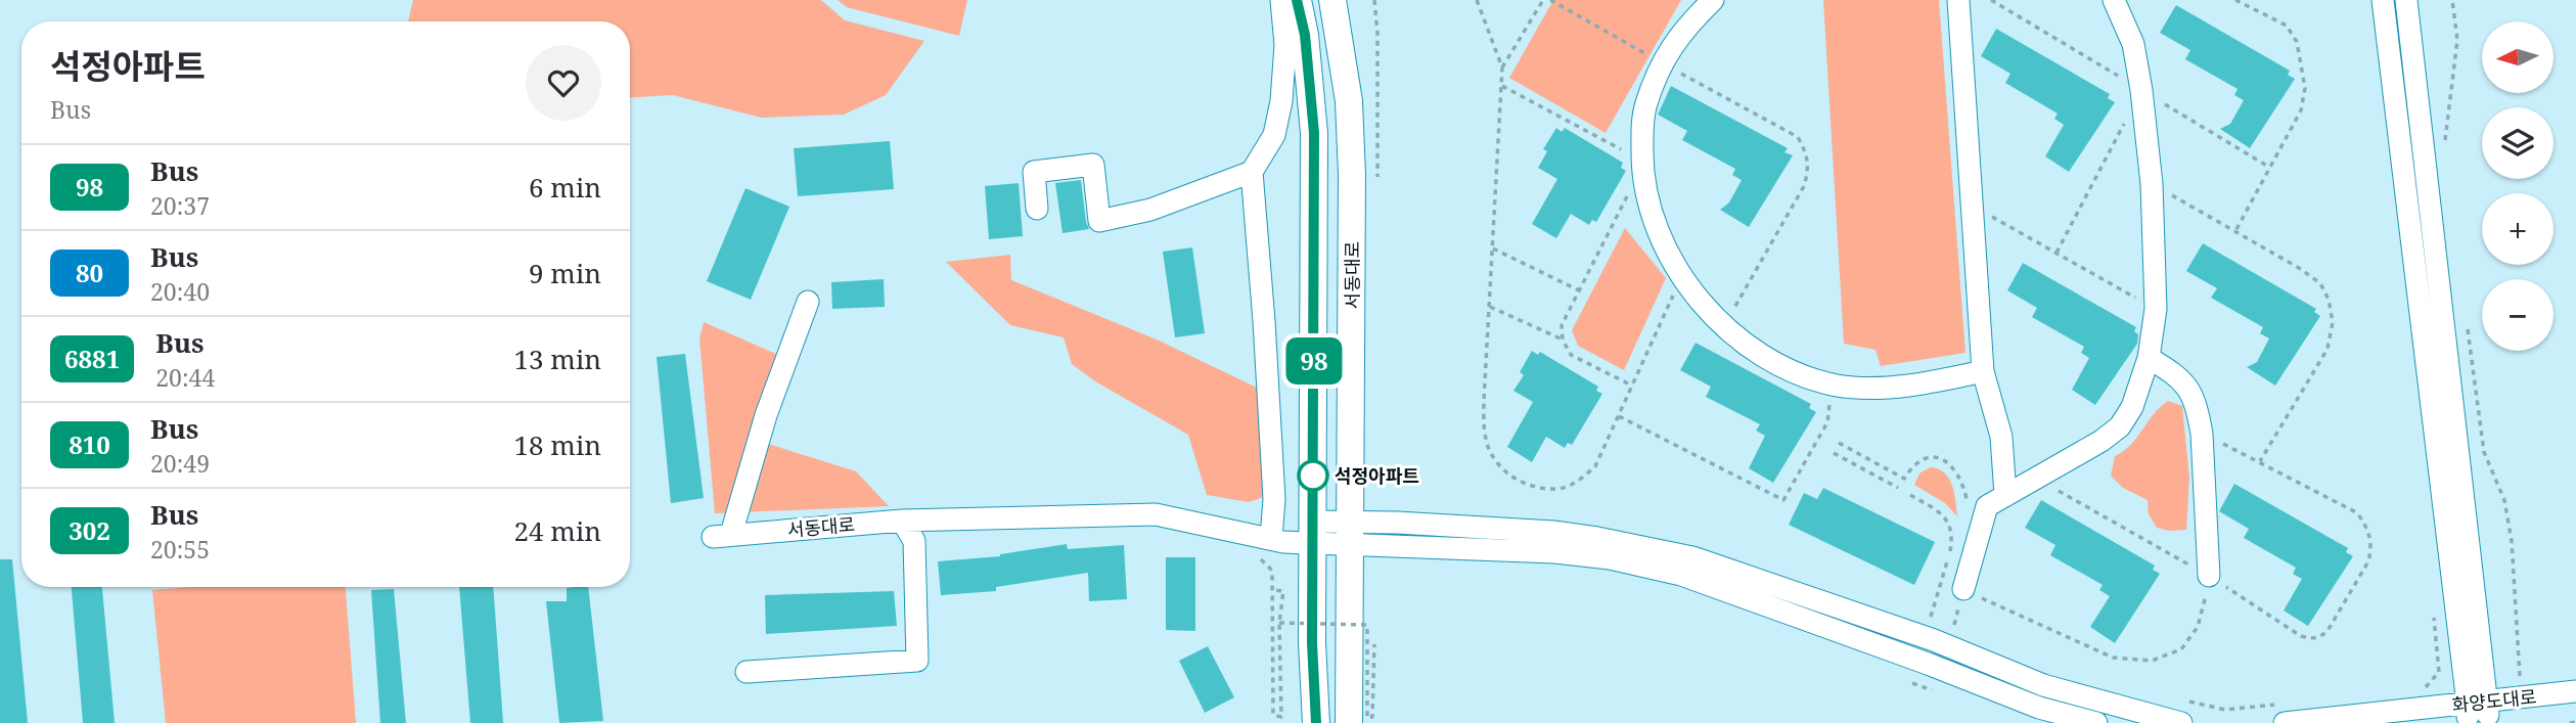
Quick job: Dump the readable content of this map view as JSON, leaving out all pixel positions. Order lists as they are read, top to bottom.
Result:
{
  "streets": {
    "main road": ["서동대로"],
    "street": ["화양도대로"]
  },
  "places": ["석정아파트"],
  "lines": ["bus line 98"],
  "north": "left",
  "page": {
    "on_map": "98",
    "map_buttons": ["+", "−"],
    "heading": ["석정아파트", "Bus"],
    "list": [
      {
        "mark": "98",
        "name": "Bus",
        "note": "20:37",
        "value": "6 min"
      },
      {
        "mark": "80",
        "name": "Bus",
        "note": "20:40",
        "value": "9 min"
      },
      {
        "mark": "6881",
        "name": "Bus",
        "note": "20:44",
        "value": "13 min"
      },
      {
        "mark": "810",
        "name": "Bus",
        "note": "20:49",
        "value": "18 min"
      },
      {
        "mark": "302",
        "name": "Bus",
        "note": "20:55",
        "value": "24 min"
      }
    ]
  }
}
